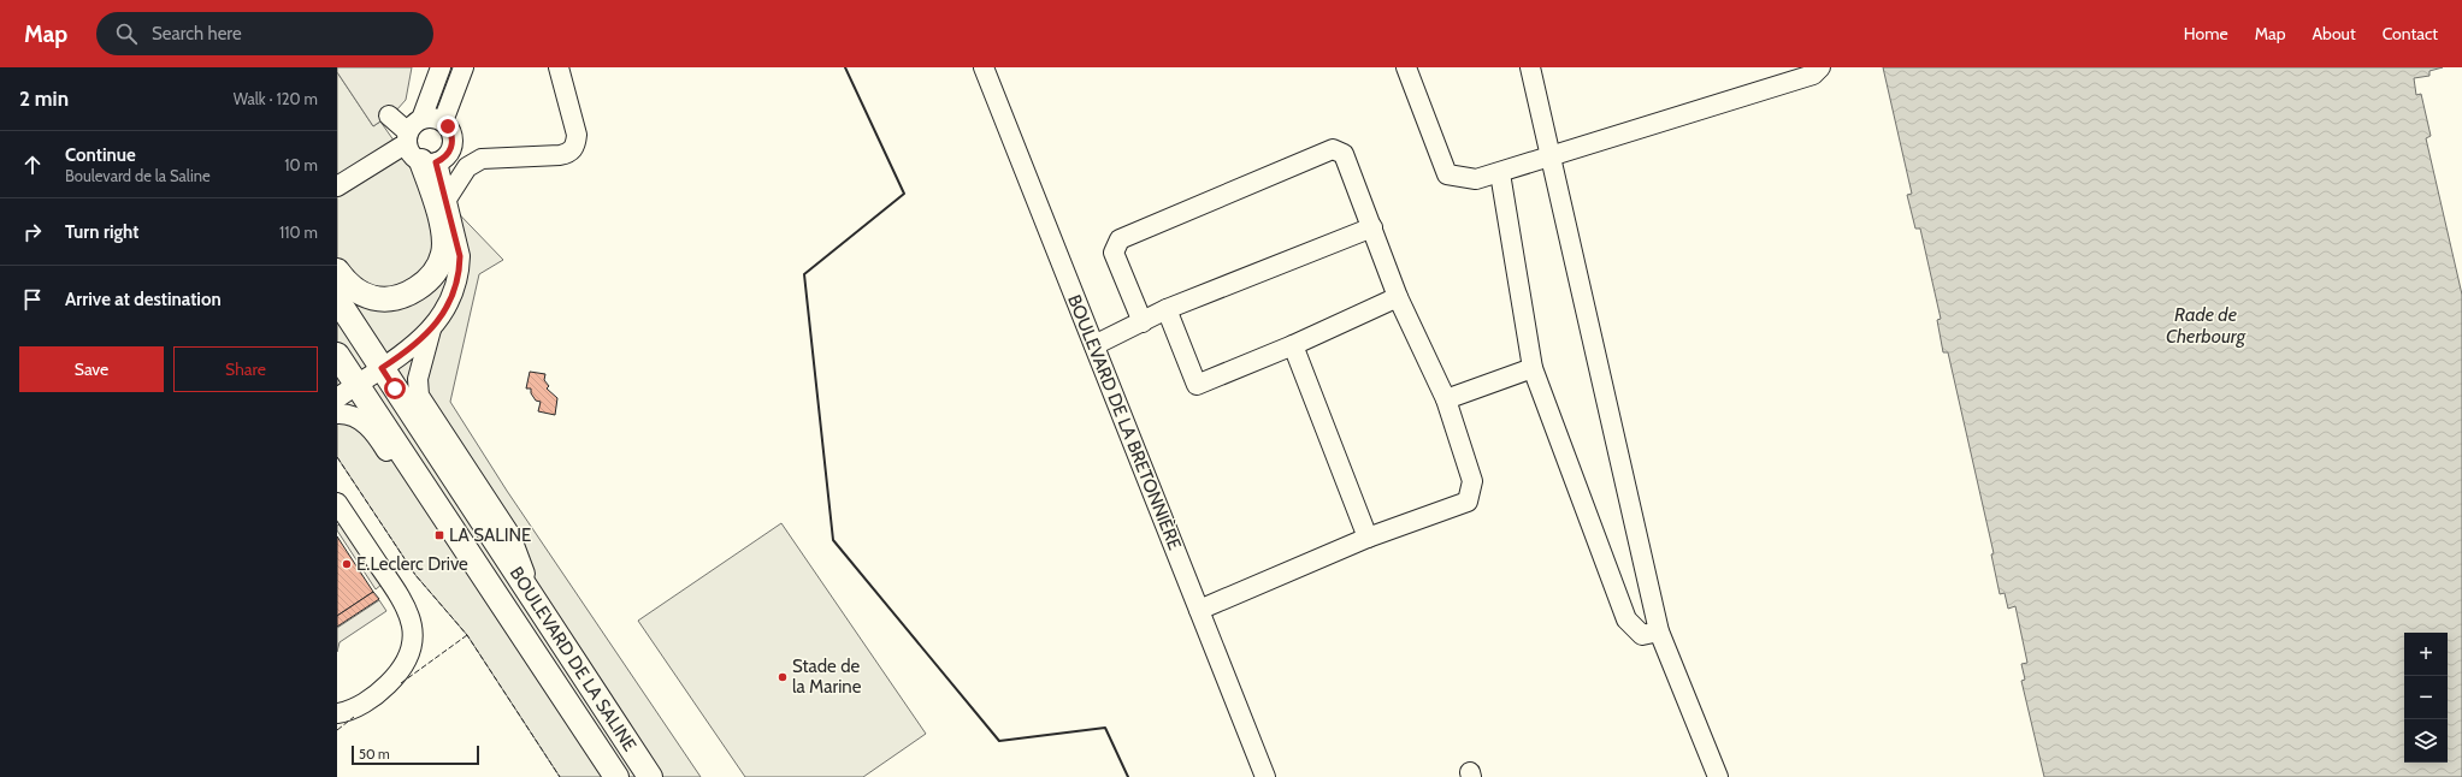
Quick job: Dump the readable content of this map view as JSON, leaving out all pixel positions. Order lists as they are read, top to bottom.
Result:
{
  "streets": {
    "main road": ["BOULEVARD DE LA SALINE"],
    "street": ["BOULEVARD DE LA BRETONNIÈRE"]
  },
  "water": ["Rade de Cherbourg"],
  "places": {
    "transit": ["LA SALINE"],
    "other": ["E.Leclerc Drive", "Stade de la Marine"]
  },
  "scale_bar": "50 m",
  "page": {
    "header": "Map",
    "search": "Search here",
    "nav": [
      "Home",
      "Map",
      "About",
      "Contact"
    ],
    "heading": ["2 min", "Walk · 120 m"],
    "list": [
      ["Continue", "Boulevard de la Saline", "10 m"],
      ["Turn right", "110 m"],
      "Arrive at destination"
    ],
    "buttons": ["Save", "Share"],
    "map_buttons": ["+", "−"],
    "scale": "50 m"
  }
}
